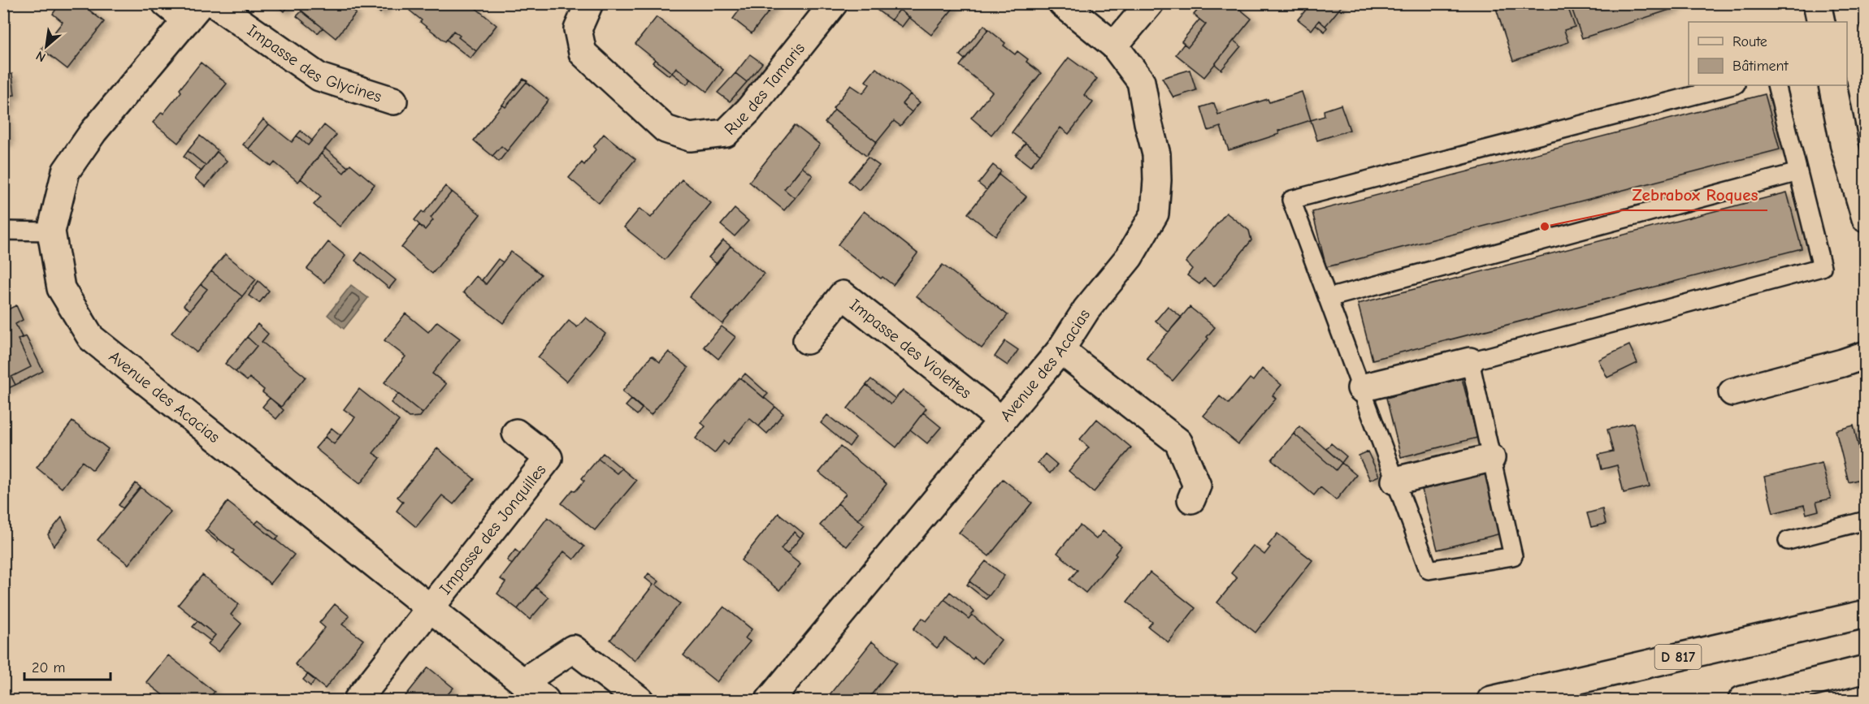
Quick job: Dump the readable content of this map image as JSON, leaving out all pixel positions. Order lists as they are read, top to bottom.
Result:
{
  "streets": {
    "street": [
      "Impasse des Glycines",
      "Rue des Tamaris",
      "Impasse des Violettes",
      "Avenue des Acacias",
      "Impasse des Jonquilles",
      "D 817"
    ]
  },
  "crossings": [
    ["Impasse des Violettes", "Avenue des Acacias"],
    ["Avenue des Acacias", "Impasse des Jonquilles"]
  ],
  "places": ["Zebrabox Roques"],
  "legend": ["Route", "Bâtiment"],
  "scale_bar": "20 m",
  "north": "bottom left"
}
